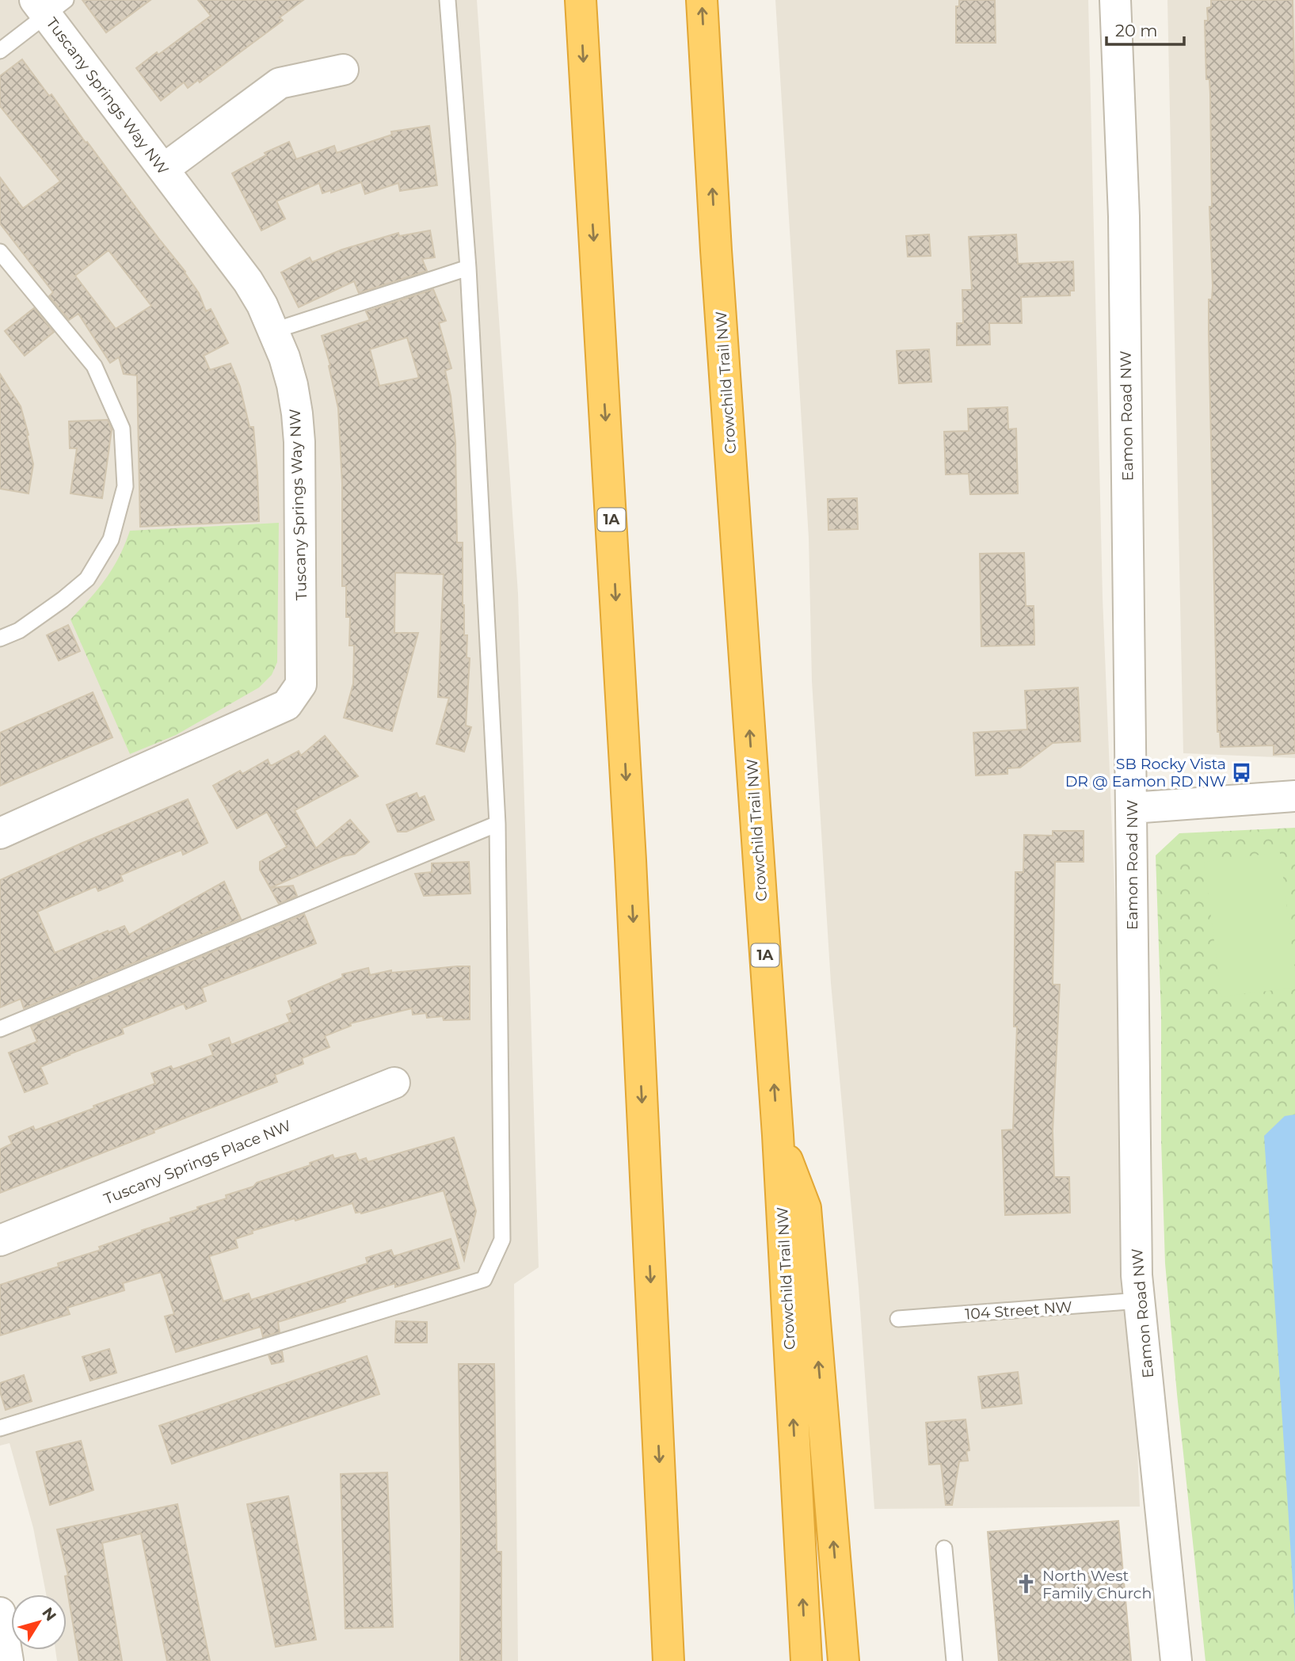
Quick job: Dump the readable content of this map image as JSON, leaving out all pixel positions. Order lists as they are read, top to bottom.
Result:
{
  "streets": {
    "highway": ["Crowchild Trail NW", "1A"],
    "street": ["Tuscany Springs Way NW", "Eamon Road NW", "Tuscany Springs Place NW"],
    "lane": ["104 Street NW"]
  },
  "crossings": [
    ["Eamon Road NW", "104 Street NW"]
  ],
  "places": {
    "bus stop": ["SB Rocky Vista DR @ Eamon RD NW"],
    "church": ["North West Family Church"]
  },
  "scale_bar": "20 m",
  "north": "top right"
}
